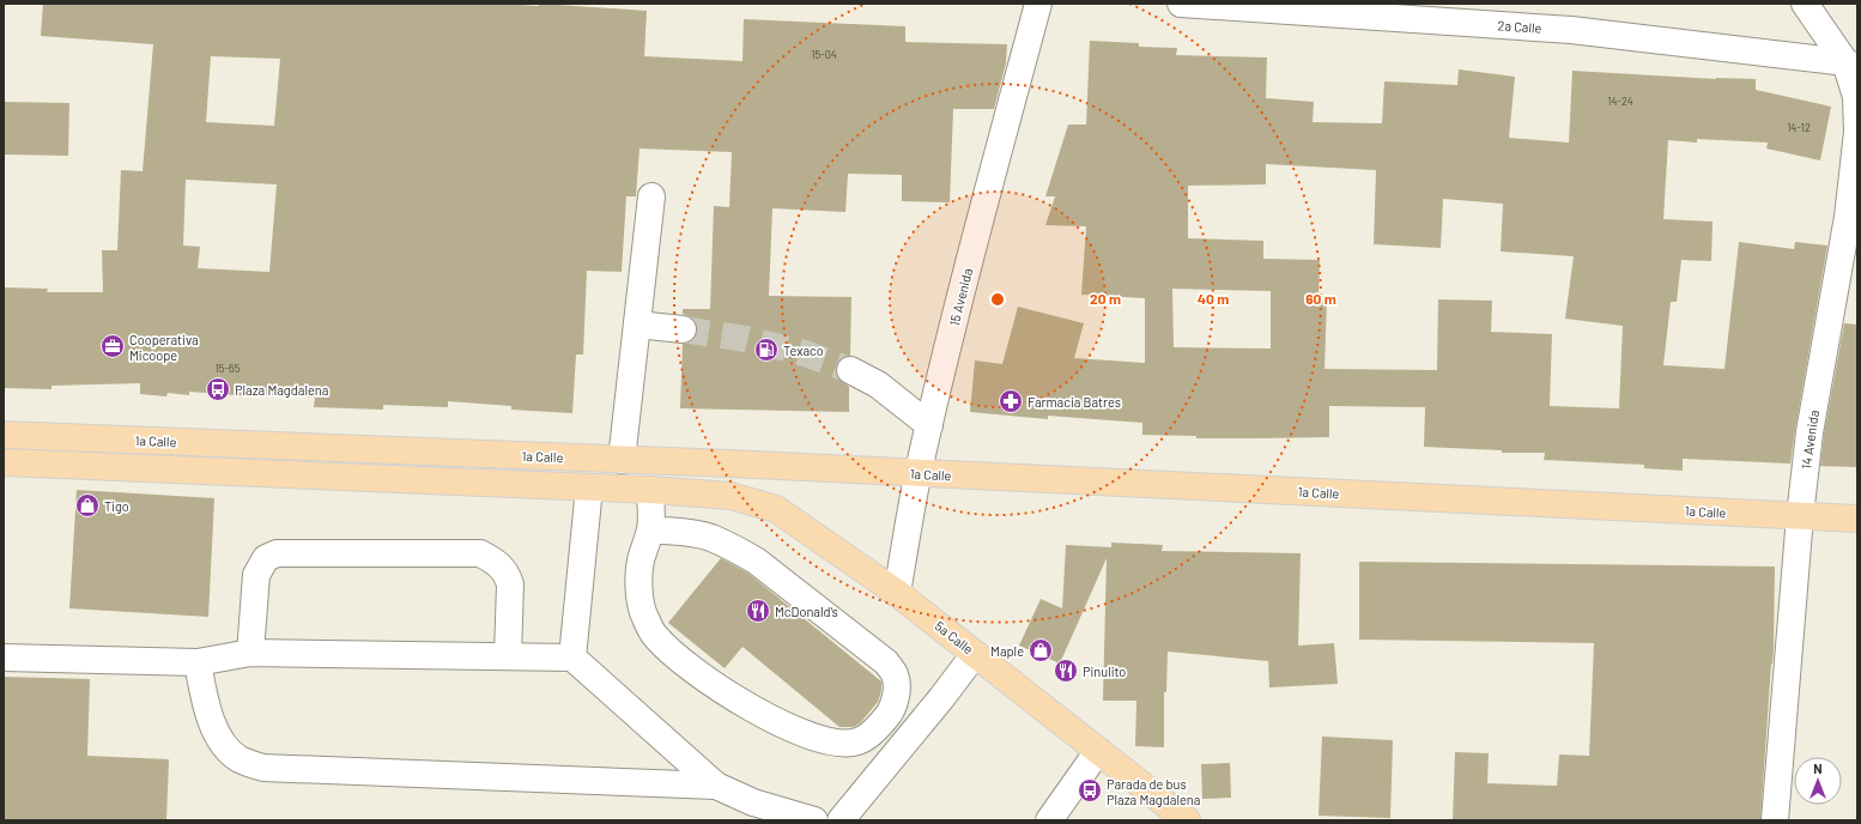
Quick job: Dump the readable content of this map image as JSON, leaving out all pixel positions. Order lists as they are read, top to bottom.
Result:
{
  "streets": {
    "main road": ["1a Calle", "5a Calle"],
    "street": ["2a Calle", "15 Avenida", "14 Avenida"]
  },
  "crossings": [
    ["2a Calle", "14 Avenida"],
    ["15 Avenida", "1a Calle"],
    ["15 Avenida", "5a Calle"],
    ["14 Avenida", "1a Calle"],
    ["1a Calle", "5a Calle"]
  ],
  "places": {
    "office": ["Cooperativa Micoope"],
    "fuel station": ["Texaco"],
    "bus stop": ["Plaza Magdalena", "Parada de bus Plaza Magdalena"],
    "pharmacy": ["Farmacia Batres"],
    "shop": ["Tigo", "Maple"],
    "restaurant": ["McDonald's", "Pinulito"]
  },
  "house_numbers": [
    "15-04",
    "14-24",
    "14-12",
    "15-65"
  ],
  "north": "top",
  "rings": ["20 m", "40 m", "60 m"]
}
